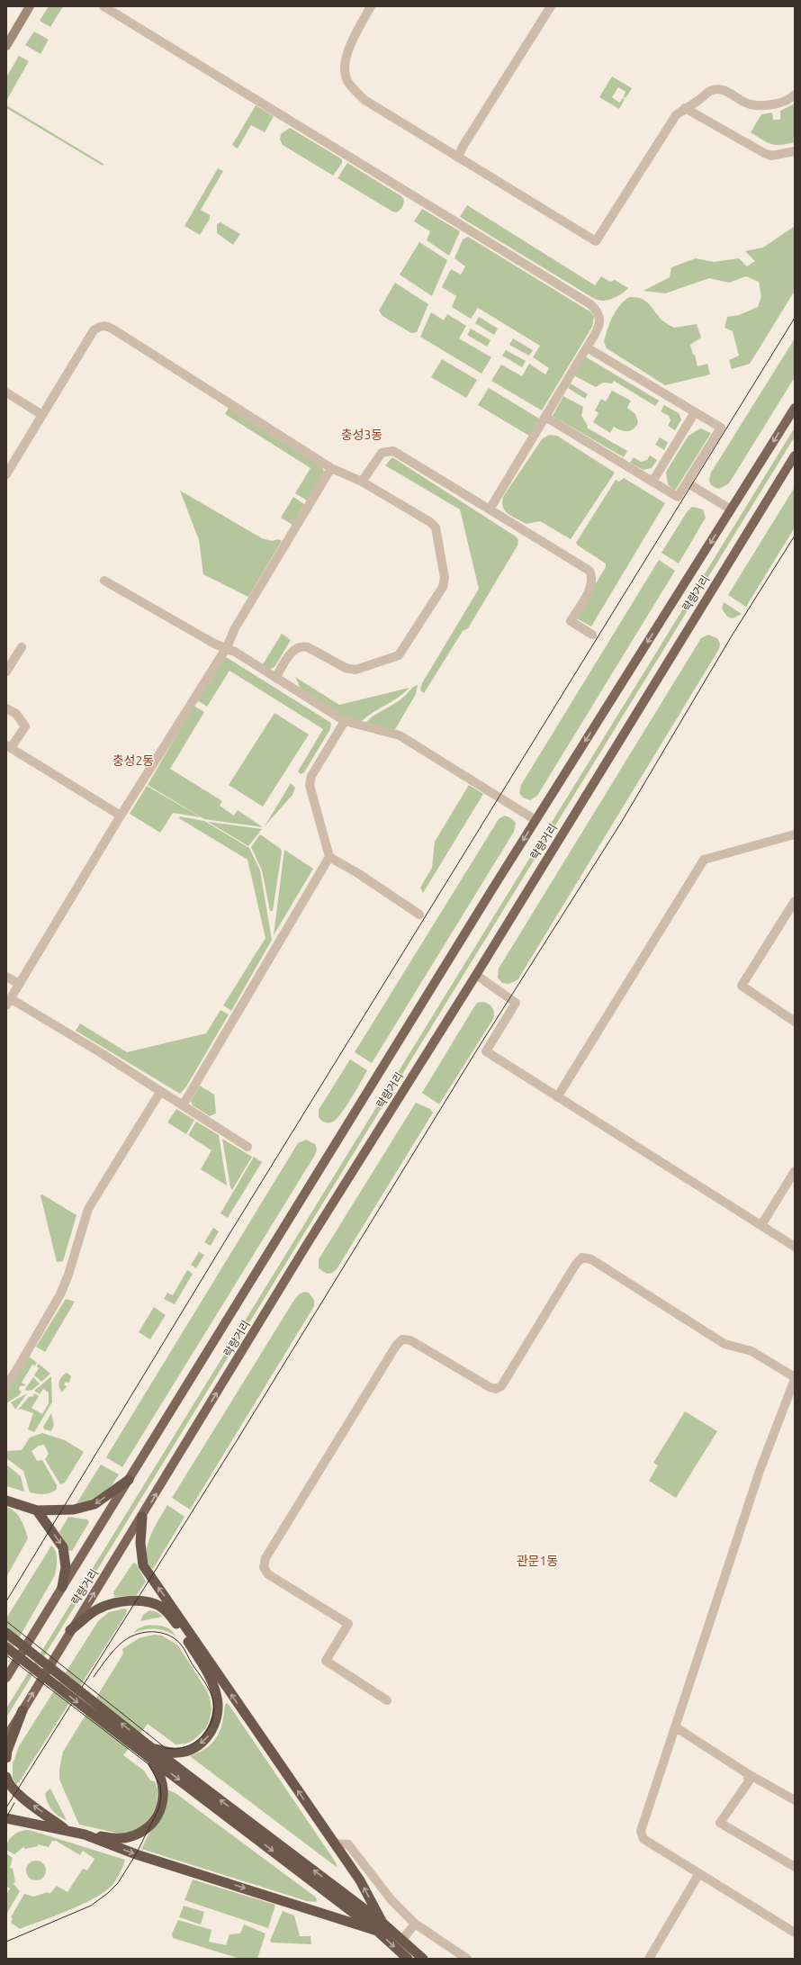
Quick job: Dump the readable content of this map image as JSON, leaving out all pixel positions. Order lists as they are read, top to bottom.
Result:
{
  "streets": {
    "main road": ["락랑거리"]
  },
  "districts": ["충성3동", "충성2동", "관문1동"]
}
